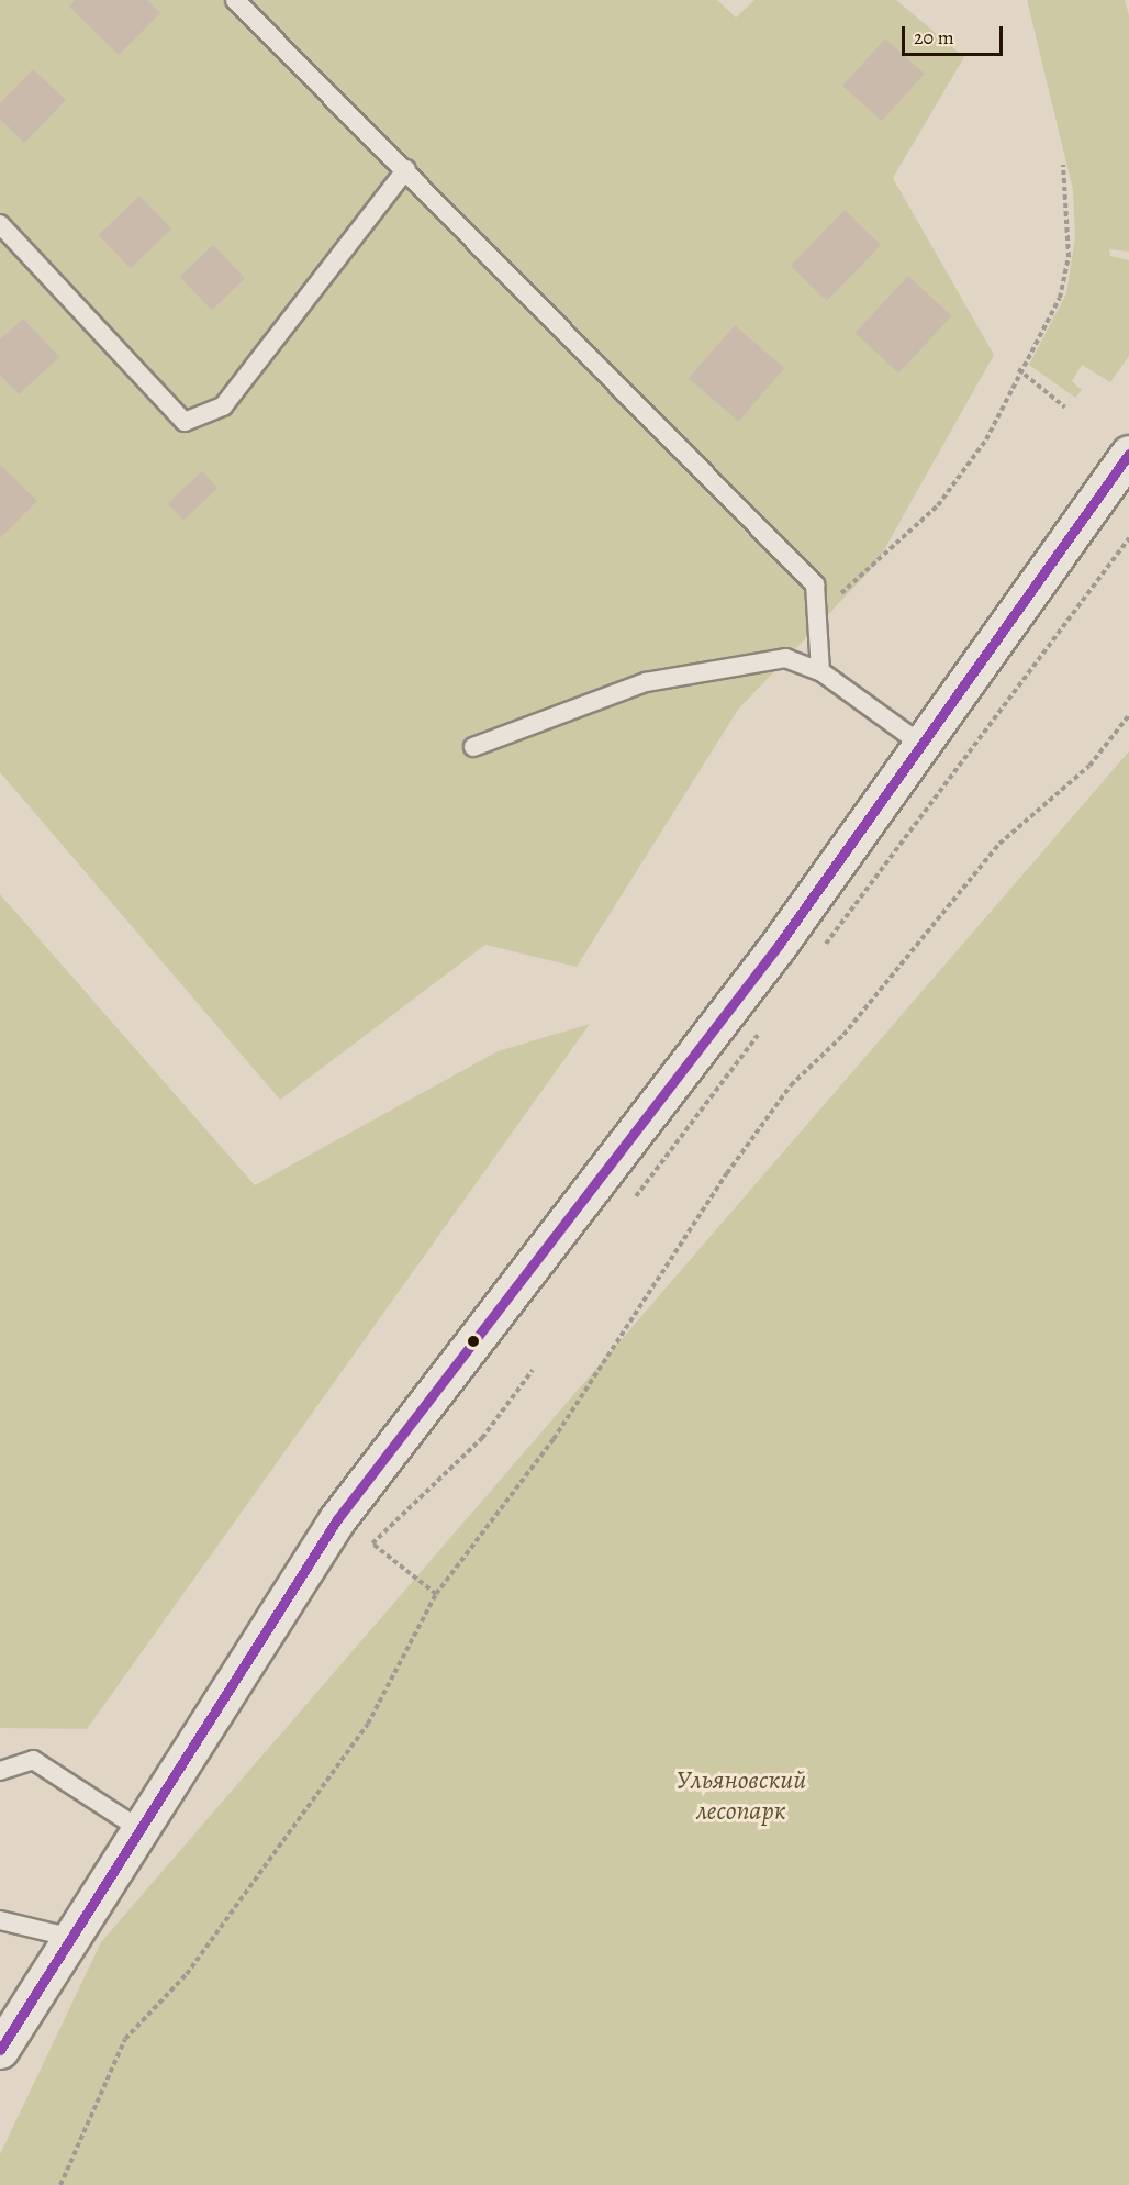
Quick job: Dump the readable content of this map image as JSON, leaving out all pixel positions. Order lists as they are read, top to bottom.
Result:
{
  "parks": ["Ульяновский лесопарк"],
  "scale_bar": "20 m"
}
